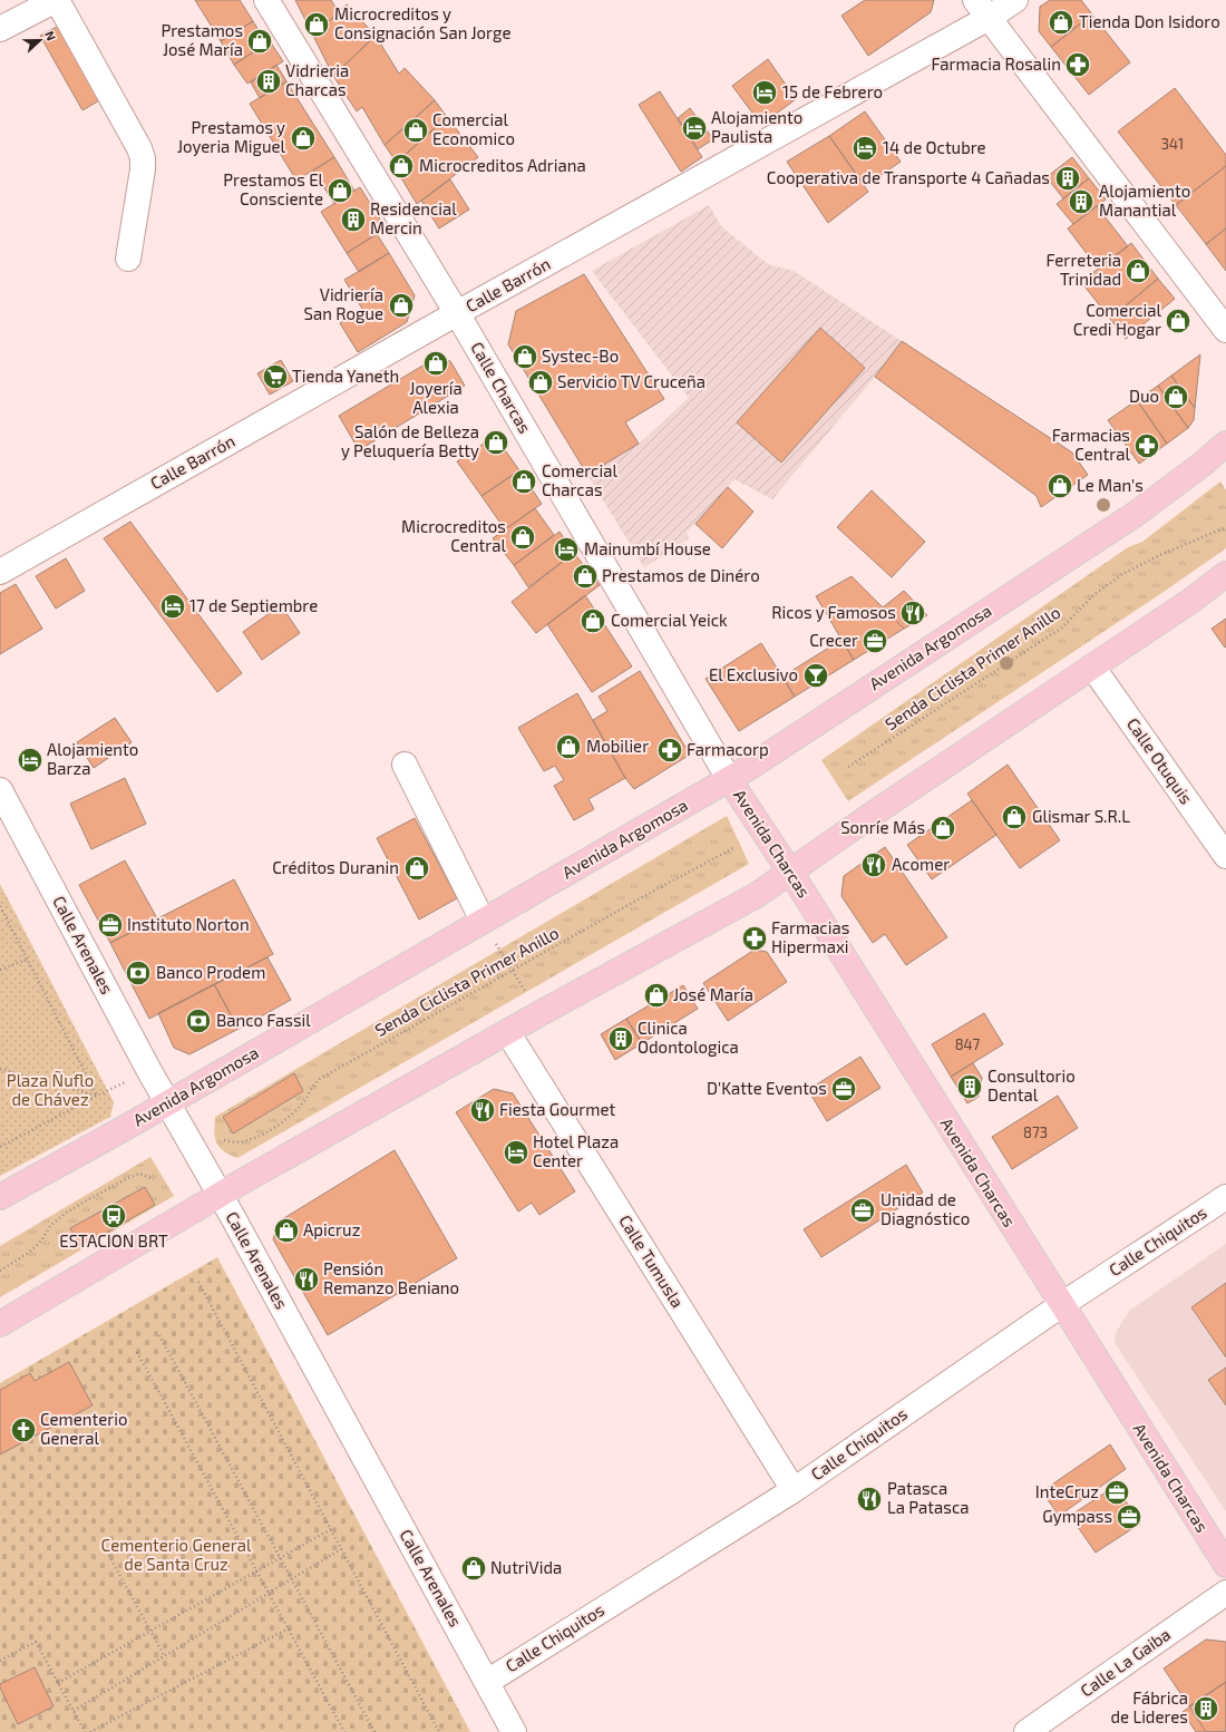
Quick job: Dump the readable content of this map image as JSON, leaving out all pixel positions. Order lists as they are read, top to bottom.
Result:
{
  "streets": {
    "main road": ["Avenida Argomosa", "Avenida Charcas"],
    "street": [
      "Calle Barrón",
      "Calle Charcas",
      "Calle Otuquis",
      "Calle Arenales",
      "Calle Chiquitos",
      "Calle Tumusla",
      "Calle La Gaiba"
    ],
    "path": ["Senda Ciclista Primer Anillo"]
  },
  "crossings": [
    ["Calle Barrón", "Calle Charcas"],
    ["Calle Charcas", "Avenida Argomosa"],
    ["Calle Charcas", "Avenida Charcas"],
    ["Avenida Argomosa", "Avenida Charcas"],
    ["Avenida Argomosa", "Calle Arenales"],
    ["Avenida Charcas", "Calle Chiquitos"],
    ["Calle Arenales", "Calle Chiquitos"],
    ["Calle Chiquitos", "Calle Tumusla"]
  ],
  "parks": ["Plaza Ñuflo de Chávez", "Cementerio General de Santa Cruz"],
  "places": {
    "shop": [
      "Tienda Don Isidoro",
      "Microcreditos y Consignación San Jorge",
      "Prestamos José María",
      "Comercial Economico",
      "Prestamos y Joyeria Miguel",
      "Microcreditos Adriana",
      "Prestamos El Consciente",
      "Ferreteria Trinidad",
      "Vidriería San Rogue",
      "Comercial Credi Hogar",
      "Systec-Bo",
      "Joyería Alexia",
      "Servicio TV Cruceña",
      "Duo",
      "Salón de Belleza y Peluquería Betty",
      "Comercial Charcas",
      "Le Man's",
      "Microcreditos Central",
      "Prestamos de Dinéro",
      "Comercial Yeick",
      "Mobilier",
      "Glismar S.R.L",
      "Sonríe Más",
      "Créditos Duranin",
      "José María",
      "Apicruz",
      "NutriVida"
    ],
    "pharmacy": [
      "Farmacia Rosalin",
      "Farmacias Central",
      "Farmacorp",
      "Farmacias Hipermaxi"
    ],
    "building": [
      "Vidrieria Charcas",
      "Cooperativa de Transporte 4 Cañadas",
      "Alojamiento Manantial",
      "Residencial Mercin",
      "Clinica Odontologica",
      "Consultorio Dental",
      "Fábrica de Lideres"
    ],
    "hotel": [
      "15 de Febrero",
      "Alojamiento Paulista",
      "14 de Octubre",
      "Mainumbí House",
      "17 de Septiembre",
      "Alojamiento Barza",
      "Hotel Plaza Center"
    ],
    "supermarket": ["Tienda Yaneth"],
    "restaurant": [
      "Ricos y Famosos",
      "Acomer",
      "Fiesta Gourmet",
      "Pensión Remanzo Beniano",
      "Patasca La Patasca"
    ],
    "office": [
      "Crecer",
      "Instituto Norton",
      "D'Katte Eventos",
      "Unidad de Diagnóstico",
      "InteCruz",
      "Gympass"
    ],
    "bar": ["El Exclusivo"],
    "bank": ["Banco Prodem", "Banco Fassil"],
    "bus stop": ["ESTACION BRT"],
    "church": ["Cementerio General"]
  },
  "house_numbers": ["341", "847", "873"],
  "north": "right"
}
